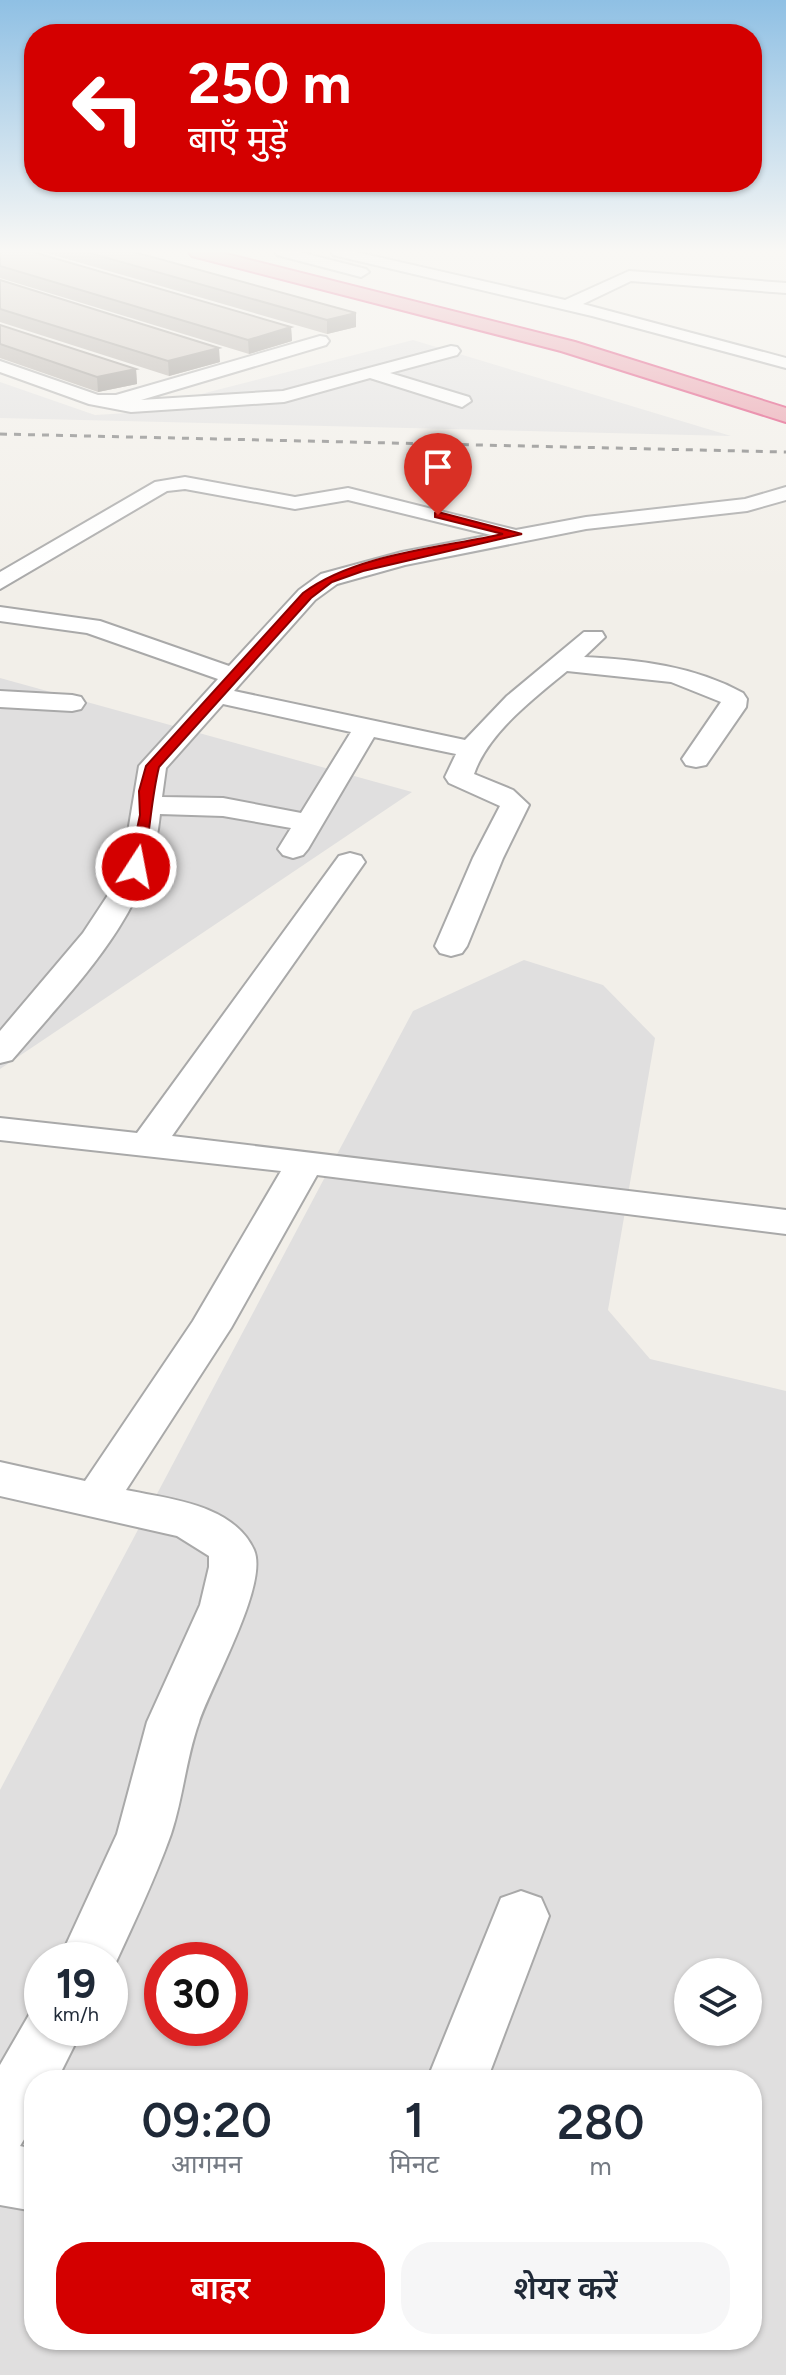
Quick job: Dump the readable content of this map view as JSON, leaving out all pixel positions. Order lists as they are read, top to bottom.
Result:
{
  "page": {
    "turn": ["250 m", "बाएँ मुड़ें"],
    "speed": "19 km/h",
    "limit": "30",
    "eta": [
      "09:20",
      "आगमन",
      "1",
      "मिनट",
      "280",
      "m"
    ],
    "buttons": ["बाहर", "शेयर करें"]
  }
}
